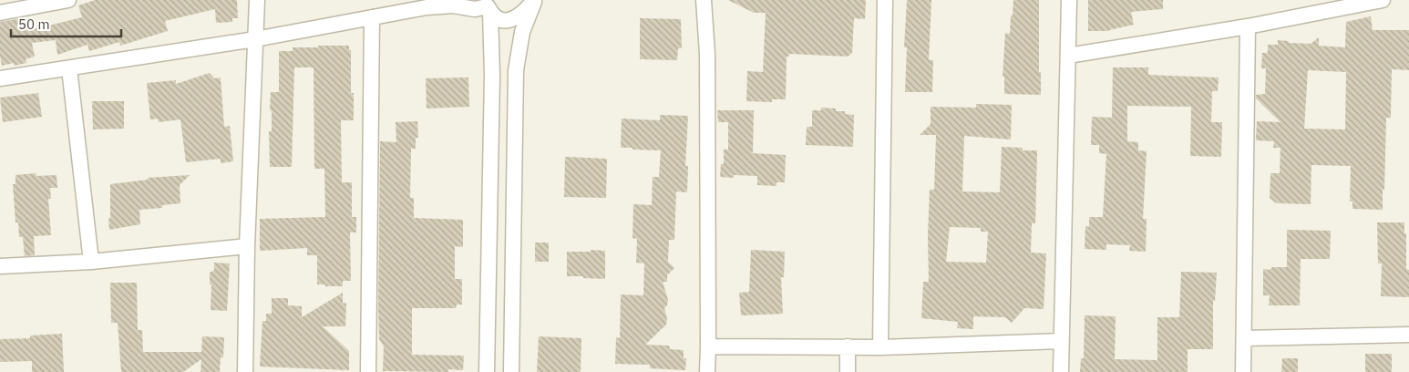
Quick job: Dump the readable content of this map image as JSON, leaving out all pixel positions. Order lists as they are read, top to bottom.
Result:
{
  "scale_bar": "50 m"
}
